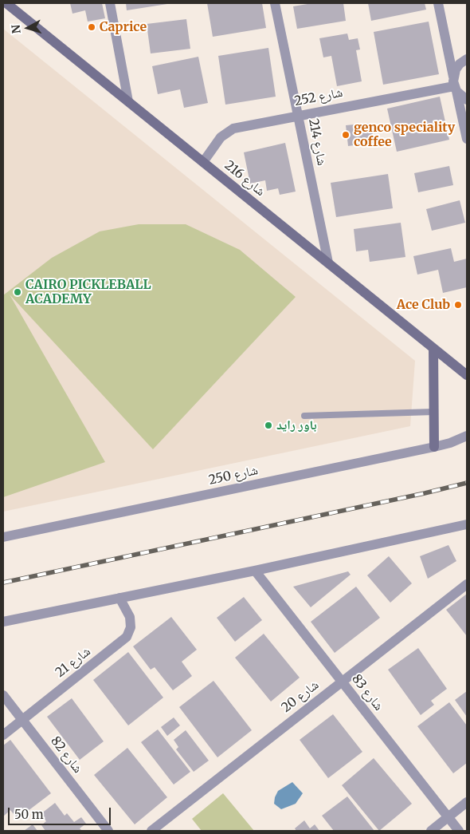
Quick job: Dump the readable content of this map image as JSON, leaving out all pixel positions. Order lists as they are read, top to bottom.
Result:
{
  "streets": {
    "main road": ["شارع 216"],
    "street": [
      "شارع 252",
      "شارع 214",
      "شارع 250",
      "شارع 21",
      "شارع 83",
      "شارع 20",
      "شارع 82"
    ]
  },
  "crossings": [
    ["شارع 252", "شارع 214"],
    ["شارع 252", "شارع 216"],
    ["شارع 214", "شارع 216"],
    ["شارع 21", "شارع 82"],
    ["شارع 83", "شارع 20"]
  ],
  "places": [
    "Caprice",
    "genco speciality coffee",
    "CAIRO PICKLEBALL ACADEMY",
    "Ace Club",
    "باور رايد"
  ],
  "scale_bar": "50 m",
  "north": "left"
}
